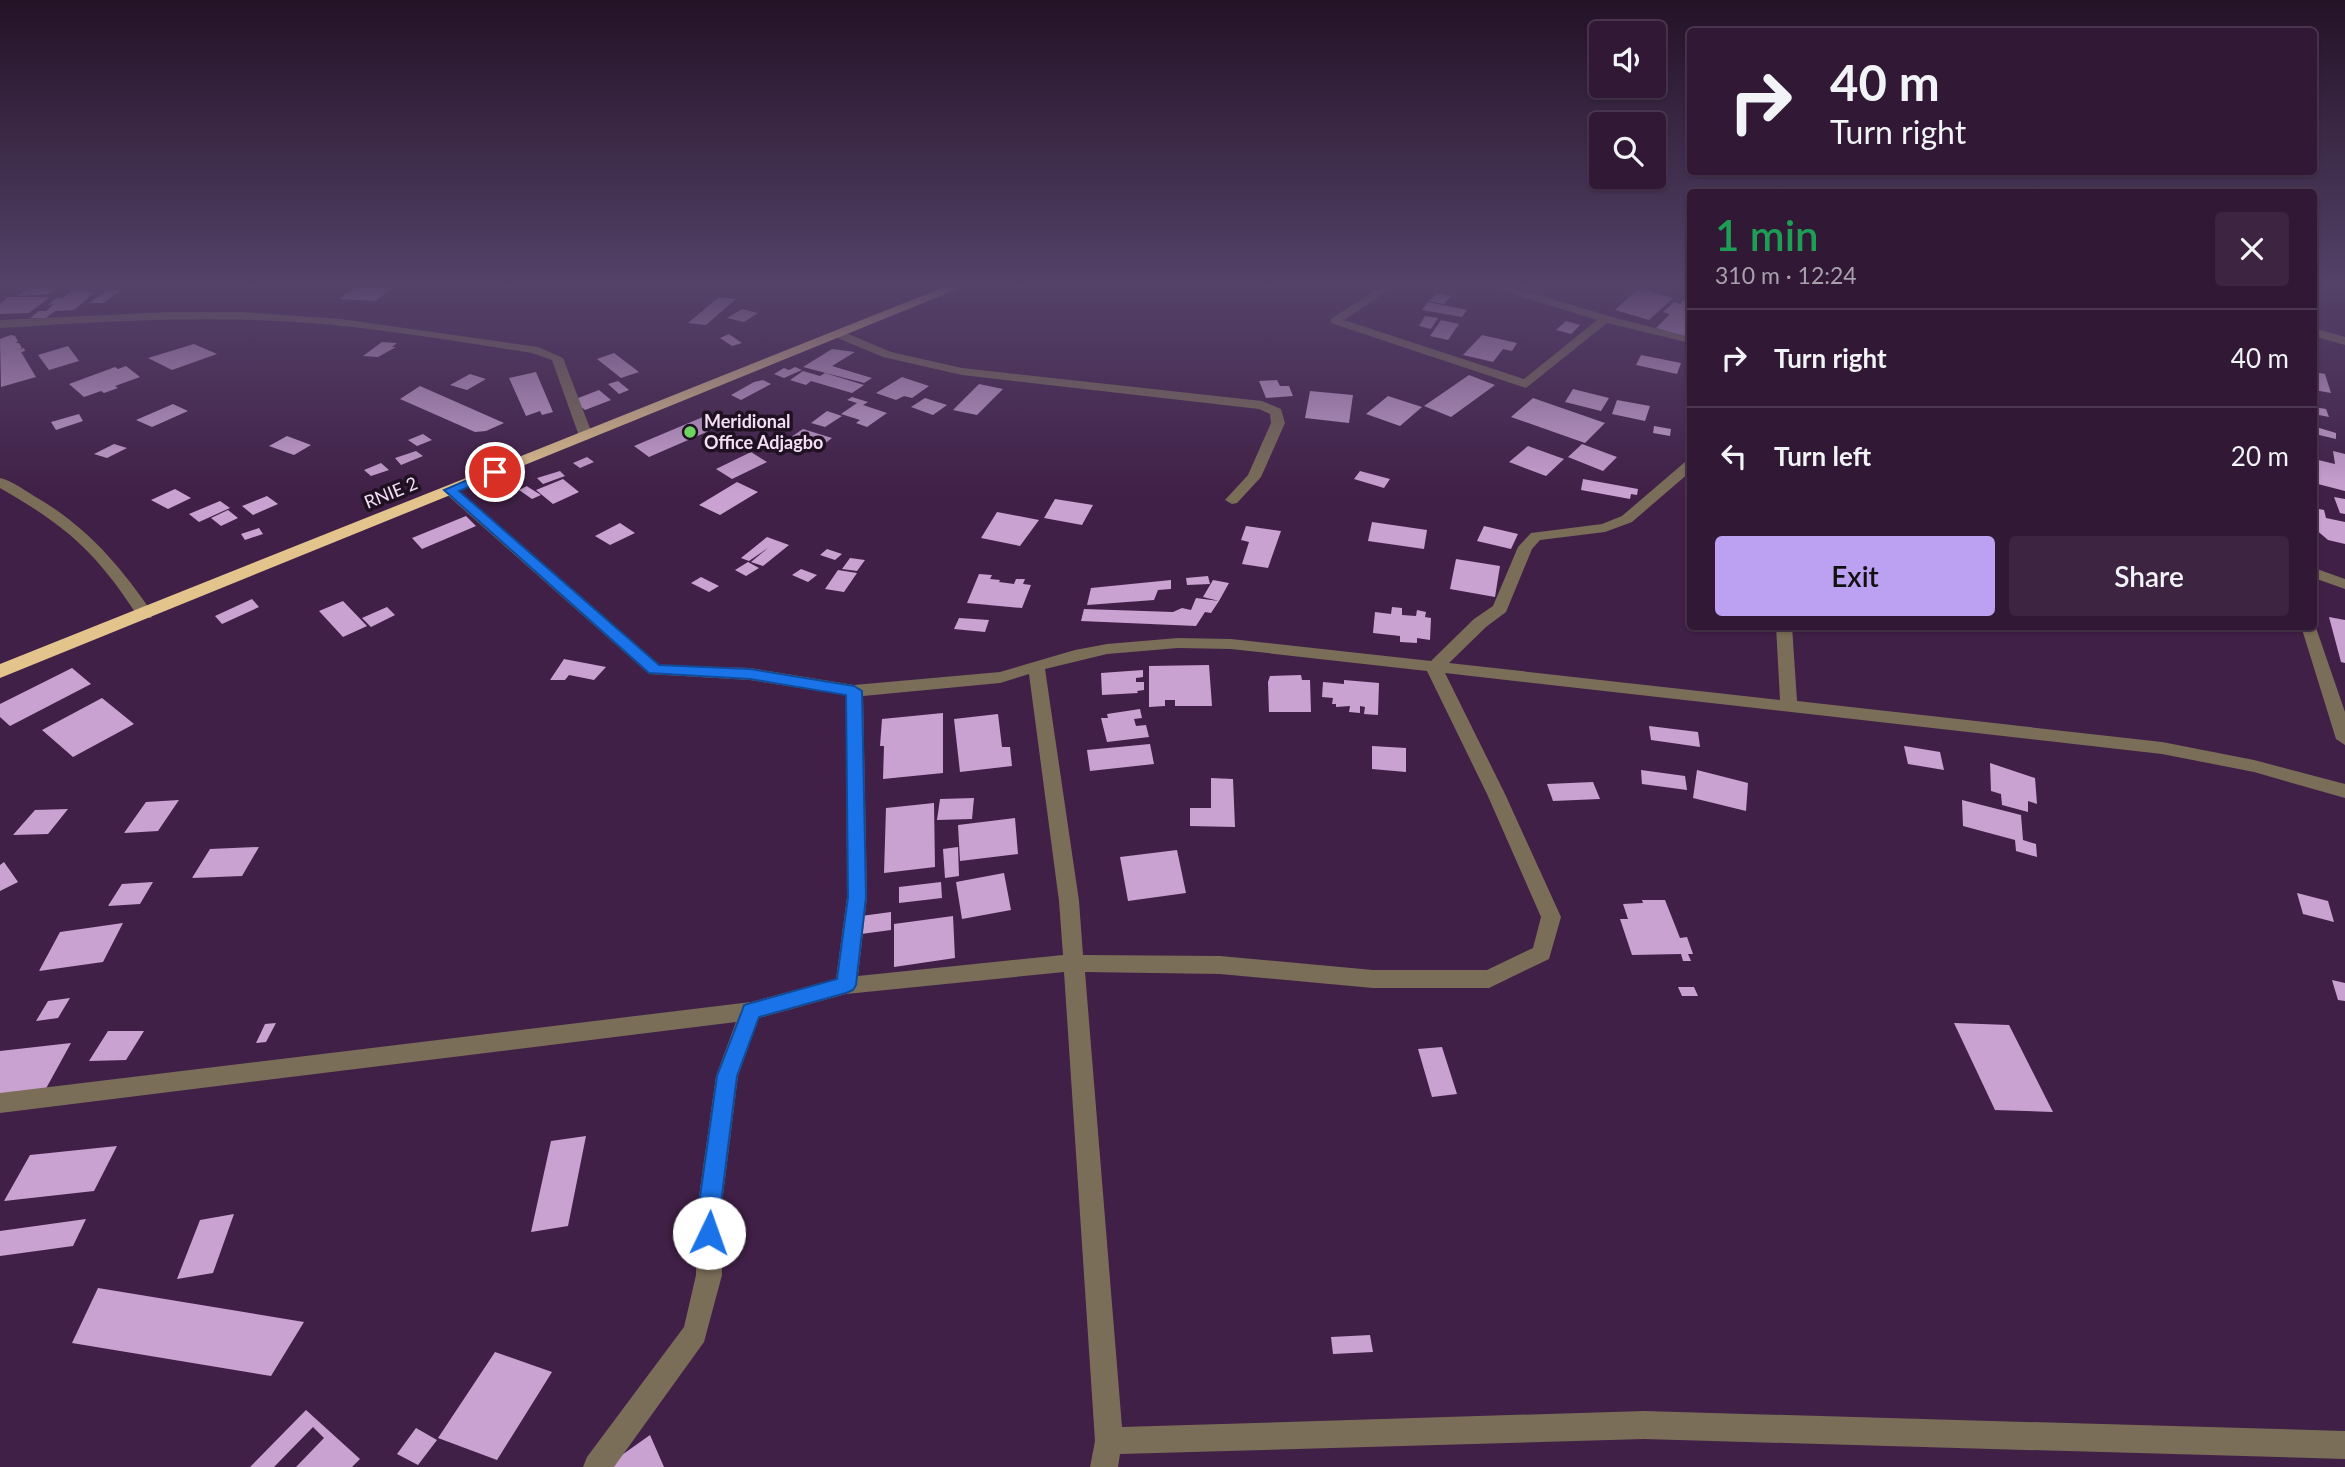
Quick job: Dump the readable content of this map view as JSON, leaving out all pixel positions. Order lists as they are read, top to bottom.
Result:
{
  "streets": {
    "highway": ["RNIE 2"]
  },
  "places": ["Meridional Office Adjagbo"],
  "page": {
    "turn": ["40 m", "Turn right"],
    "heading": ["1 min", "310 m · 12:24"],
    "list": [
      {
        "name": "Turn right",
        "value": "40 m"
      },
      {
        "name": "Turn left",
        "value": "20 m"
      }
    ],
    "buttons": ["Exit", "Share"]
  }
}
